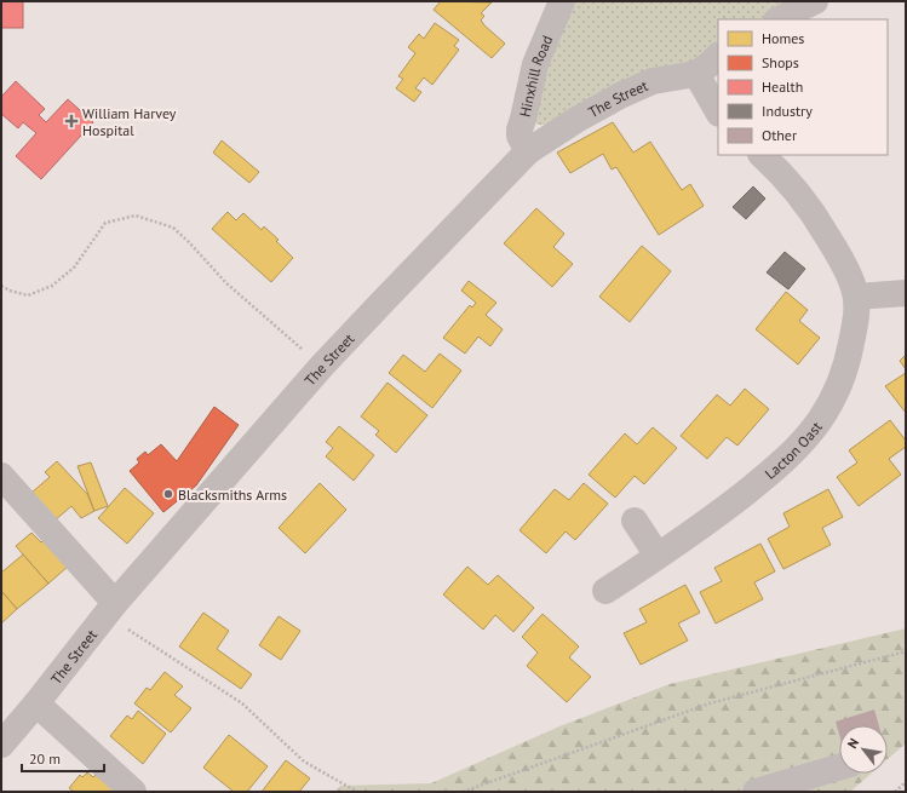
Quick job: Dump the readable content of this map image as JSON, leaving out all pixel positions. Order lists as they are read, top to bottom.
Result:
{
  "streets": {
    "street": ["Hinxhill Road", "The Street", "Lacton Oast"]
  },
  "crossings": [
    ["Hinxhill Road", "The Street"]
  ],
  "places": {
    "health": ["William Harvey Hospital"],
    "other": ["Blacksmiths Arms"]
  },
  "legend": [
    "Homes",
    "Shops",
    "Health",
    "Industry",
    "Other"
  ],
  "scale_bar": "20 m",
  "north": "top left"
}
